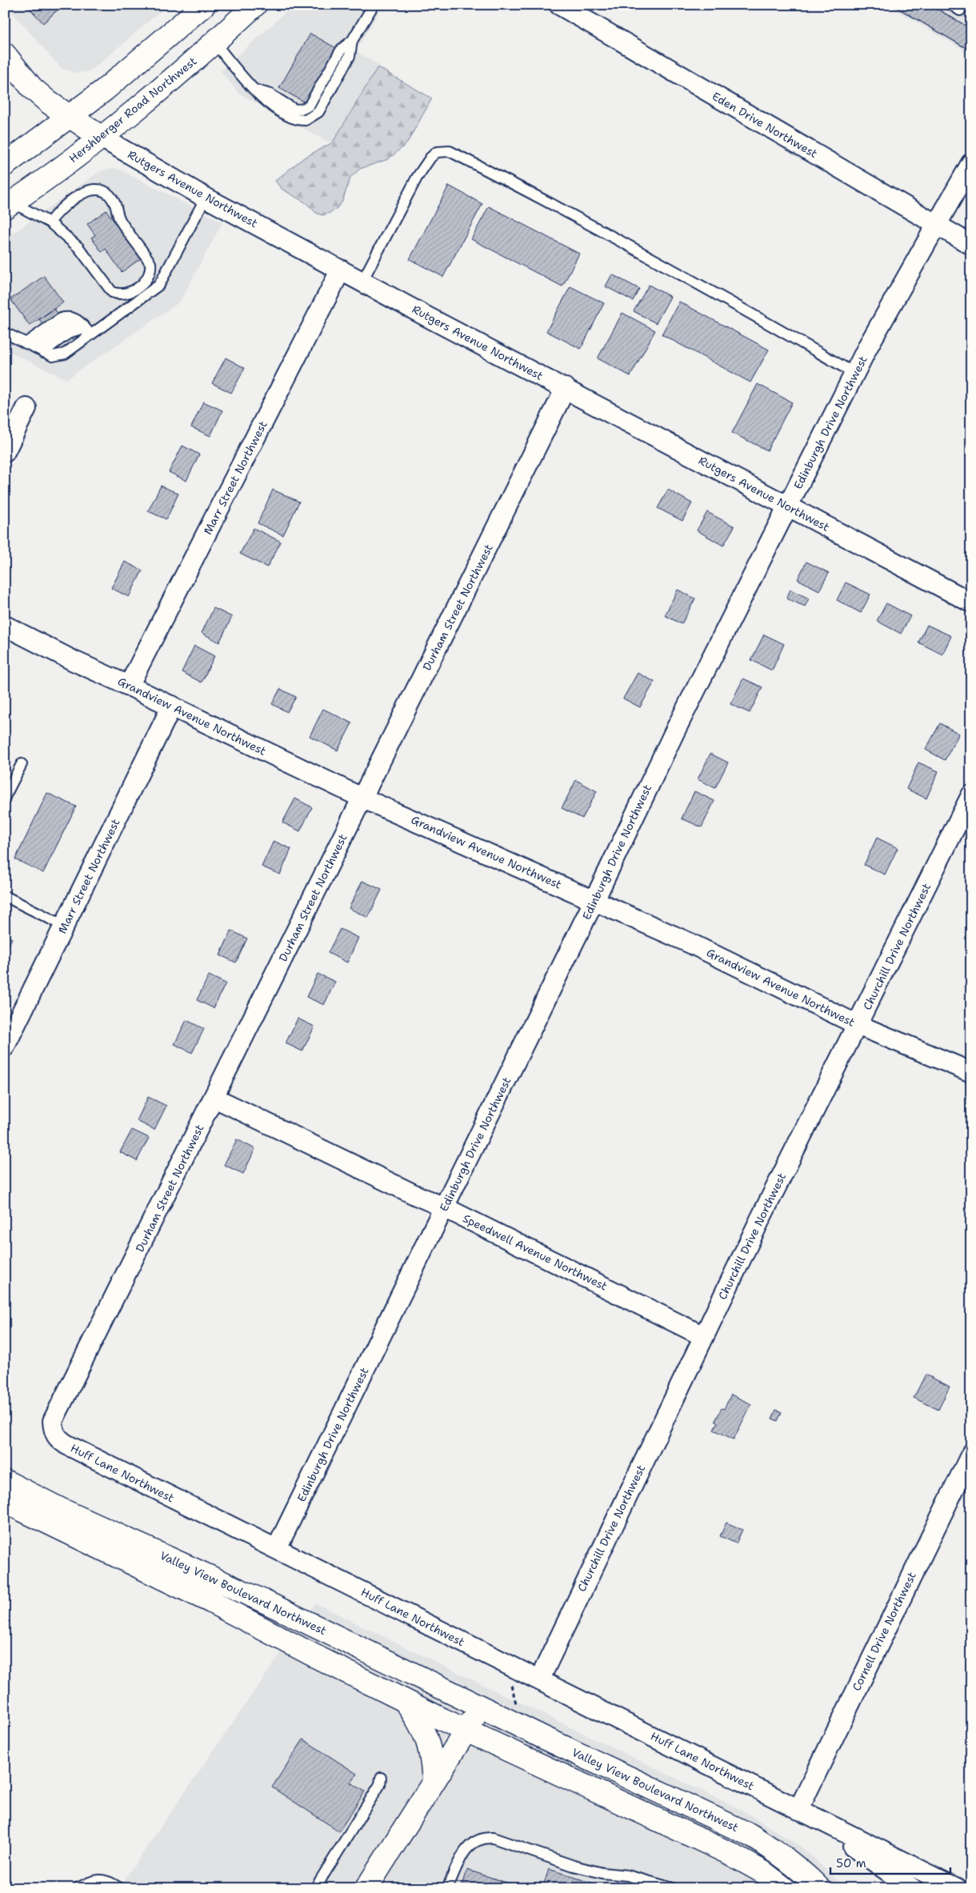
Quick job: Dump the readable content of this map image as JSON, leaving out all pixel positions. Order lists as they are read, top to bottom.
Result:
{
  "streets": {
    "main road": ["Hershberger Road Northwest", "Rutgers Avenue Northwest", "Valley View Boulevard Northwest"],
    "street": [
      "Eden Drive Northwest",
      "Edinburgh Drive Northwest",
      "Marr Street Northwest",
      "Durham Street Northwest",
      "Grandview Avenue Northwest",
      "Churchill Drive Northwest",
      "Speedwell Avenue Northwest",
      "Huff Lane Northwest",
      "Cornell Drive Northwest"
    ]
  },
  "crossings": [
    ["Hershberger Road Northwest", "Rutgers Avenue Northwest"],
    ["Eden Drive Northwest", "Edinburgh Drive Northwest"],
    ["Rutgers Avenue Northwest", "Edinburgh Drive Northwest"],
    ["Rutgers Avenue Northwest", "Marr Street Northwest"],
    ["Rutgers Avenue Northwest", "Durham Street Northwest"],
    ["Edinburgh Drive Northwest", "Grandview Avenue Northwest"],
    ["Edinburgh Drive Northwest", "Speedwell Avenue Northwest"],
    ["Edinburgh Drive Northwest", "Huff Lane Northwest"],
    ["Marr Street Northwest", "Grandview Avenue Northwest"],
    ["Durham Street Northwest", "Grandview Avenue Northwest"],
    ["Durham Street Northwest", "Speedwell Avenue Northwest"],
    ["Durham Street Northwest", "Huff Lane Northwest"],
    ["Grandview Avenue Northwest", "Churchill Drive Northwest"],
    ["Churchill Drive Northwest", "Speedwell Avenue Northwest"],
    ["Churchill Drive Northwest", "Huff Lane Northwest"],
    ["Huff Lane Northwest", "Cornell Drive Northwest"]
  ],
  "scale_bar": "50 m"
}
